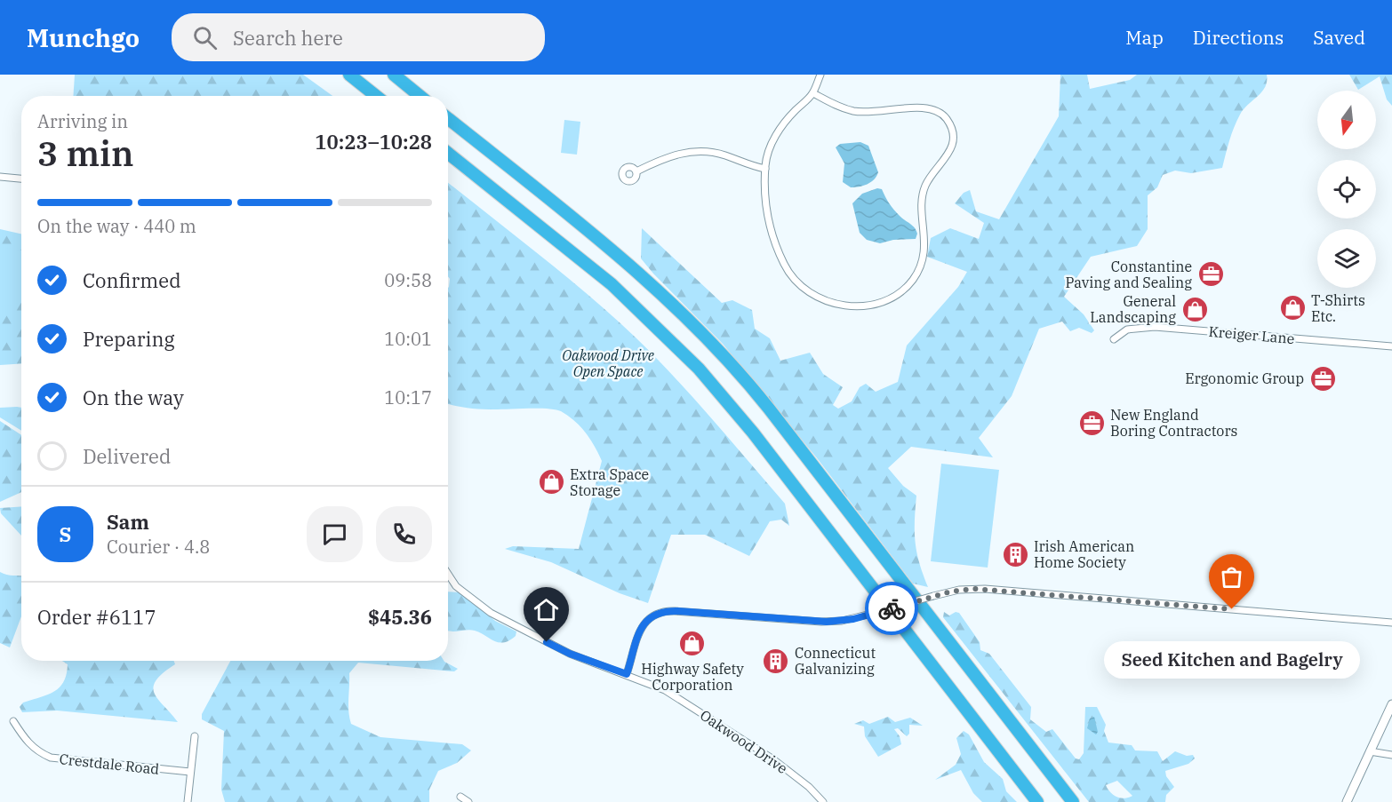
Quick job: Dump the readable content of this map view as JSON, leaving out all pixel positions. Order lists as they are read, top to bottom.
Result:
{
  "streets": {
    "street": ["Kreiger Lane", "Oakwood Drive", "Crestdale Road"]
  },
  "parks": ["Oakwood Drive Open Space"],
  "places": {
    "office": ["Constantine Paving and Sealing", "Ergonomic Group", "New England Boring Contractors"],
    "shop": [
      "T-Shirts Etc.",
      "General Landscaping",
      "Extra Space Storage",
      "Highway Safety Corporation"
    ],
    "building": ["Irish American Home Society", "Connecticut Galvanizing"],
    "other": ["Seed Kitchen and Bagelry"]
  },
  "north": "bottom",
  "page": {
    "header": "Munchgo",
    "search": "Search here",
    "nav": ["Map", "Directions", "Saved"],
    "heading": ["3 min", "Arriving in", "10:23–10:28"],
    "panel": [
      "Sam",
      "Courier · 4.8",
      "Order #6117",
      "$45.36"
    ],
    "bar": "On the way · 440 m",
    "list": [
      ["Confirmed", "09:58"],
      ["Preparing", "10:01"],
      ["On the way", "10:17"],
      "Delivered"
    ],
    "round": "S",
    "bubble": "Seed Kitchen and Bagelry"
  }
}
